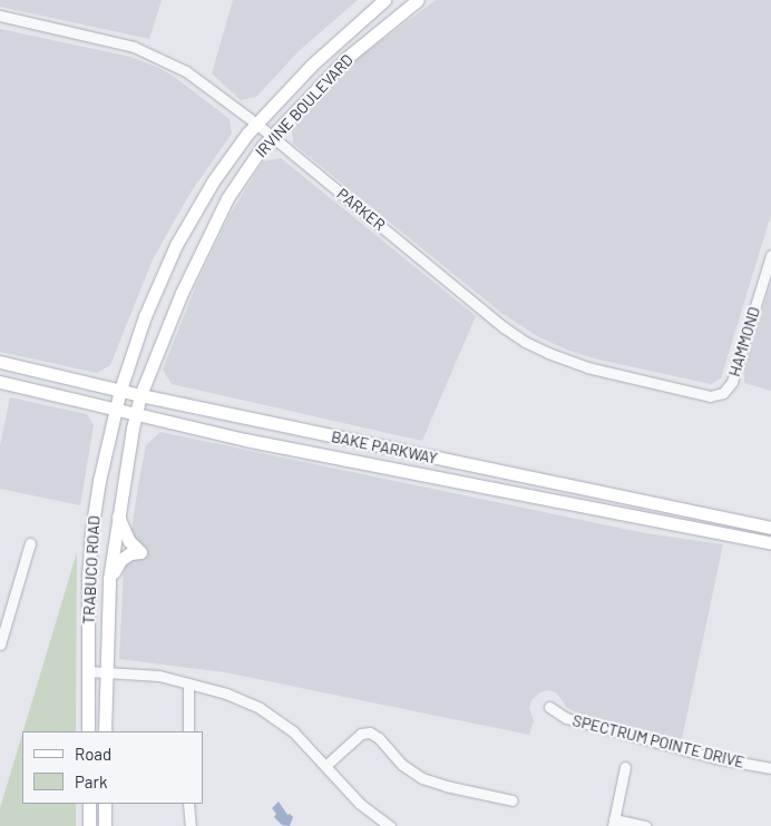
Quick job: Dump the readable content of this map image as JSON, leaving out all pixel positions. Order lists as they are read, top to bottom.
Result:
{
  "streets": {
    "main road": ["IRVINE BOULEVARD", "BAKE PARKWAY", "TRABUCO ROAD"],
    "street": ["PARKER", "HAMMOND", "SPECTRUM POINTE DRIVE"]
  },
  "crossings": [
    ["IRVINE BOULEVARD", "PARKER"],
    ["IRVINE BOULEVARD", "BAKE PARKWAY"],
    ["IRVINE BOULEVARD", "TRABUCO ROAD"],
    ["PARKER", "HAMMOND"],
    ["BAKE PARKWAY", "TRABUCO ROAD"]
  ],
  "legend": ["Road", "Park"]
}
